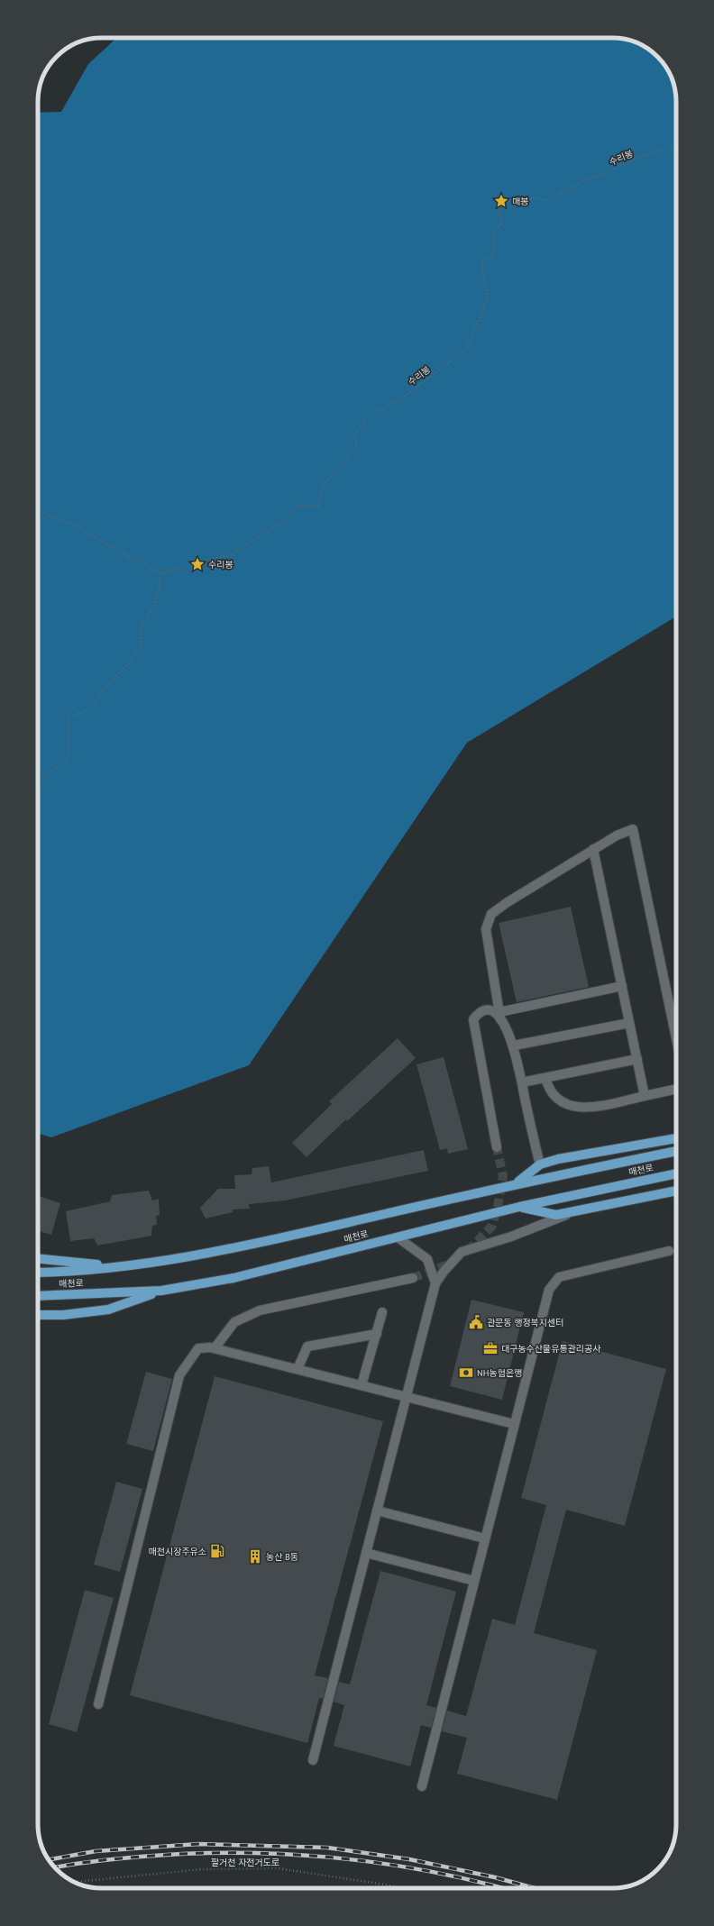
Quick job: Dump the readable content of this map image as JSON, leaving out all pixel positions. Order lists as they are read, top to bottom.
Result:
{
  "streets": {
    "main road": ["매천로"],
    "path": ["수리봉", "팔거천 자전거도로"]
  },
  "places": {
    "place": ["매봉", "수리봉"],
    "public building": ["관문동 행정복지센터"],
    "office": ["대구농수산물유통관리공사"],
    "bank": ["NH농협은행"],
    "fuel station": ["매천시장주유소"],
    "building": ["농산 B동"]
  }
}
